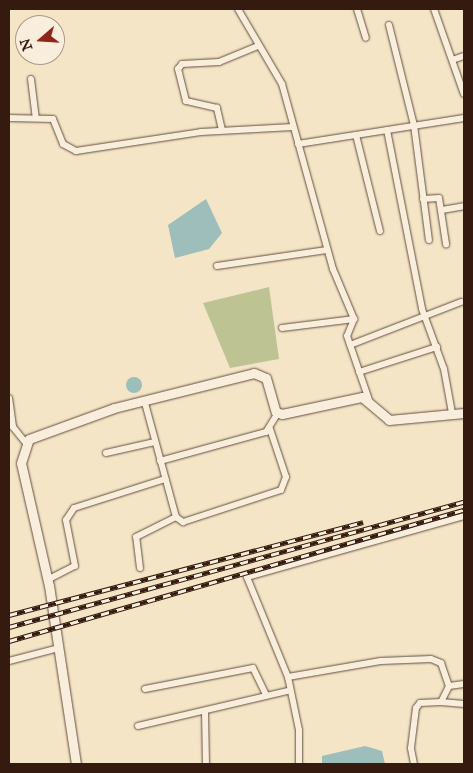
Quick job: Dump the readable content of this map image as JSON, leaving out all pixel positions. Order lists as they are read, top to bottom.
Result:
{
  "north": "left"
}
